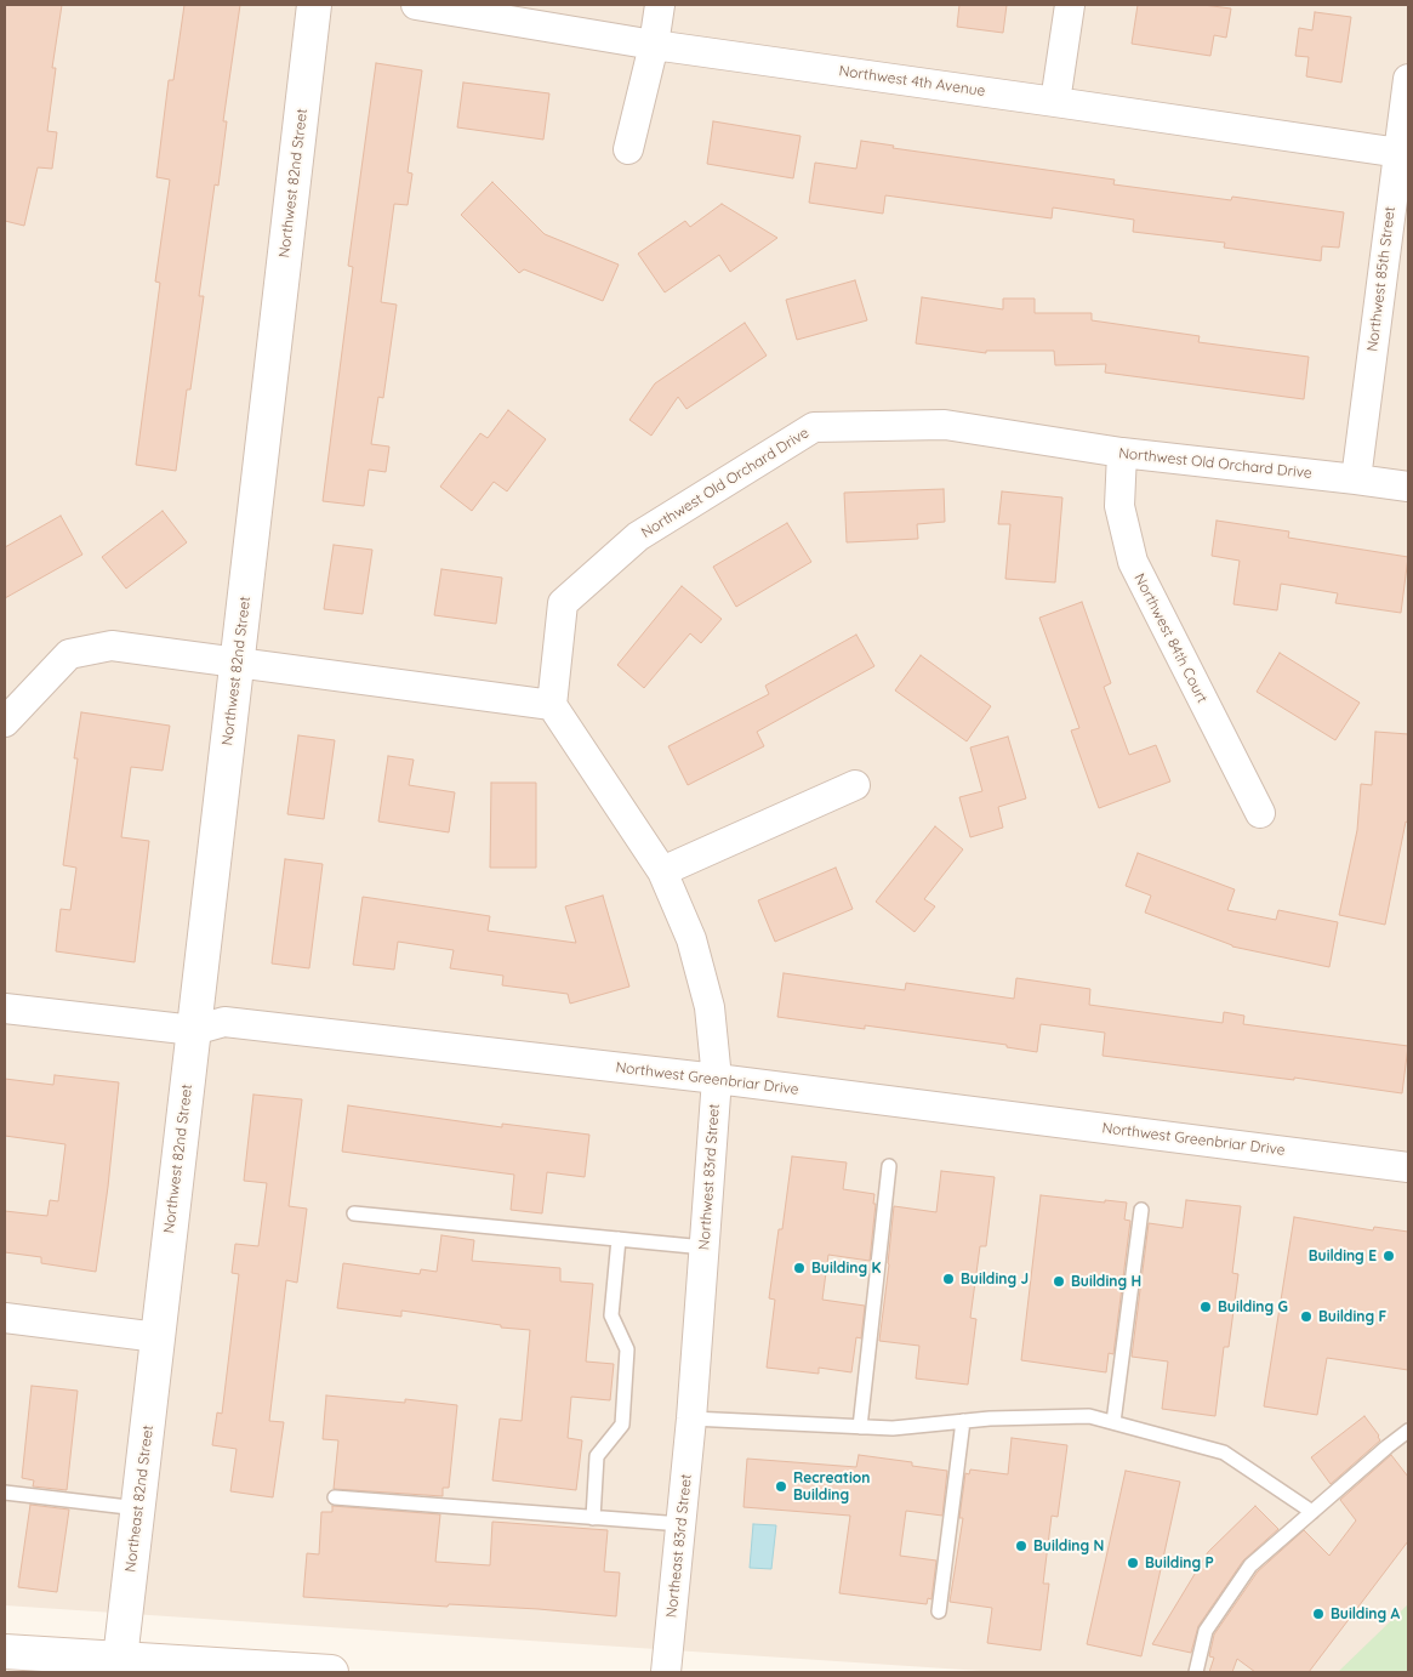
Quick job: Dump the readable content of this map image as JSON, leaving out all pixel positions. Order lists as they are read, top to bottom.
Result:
{
  "streets": {
    "street": [
      "Northwest 4th Avenue",
      "Northwest 82nd Street",
      "Northwest 85th Street",
      "Northwest Old Orchard Drive",
      "Northwest 84th Court",
      "Northwest Greenbriar Drive",
      "Northwest 83rd Street",
      "Northeast 82nd Street",
      "Northeast 83rd Street"
    ]
  },
  "crossings": [
    ["Northwest 4th Avenue", "Northwest 85th Street"],
    ["Northwest 82nd Street", "Northwest Greenbriar Drive"],
    ["Northwest 82nd Street", "Northeast 82nd Street"],
    ["Northwest 85th Street", "Northwest Old Orchard Drive"],
    ["Northwest Old Orchard Drive", "Northwest 84th Court"],
    ["Northwest Old Orchard Drive", "Northwest 83rd Street"],
    ["Northwest Greenbriar Drive", "Northwest 83rd Street"],
    ["Northwest 83rd Street", "Northeast 83rd Street"]
  ],
  "places": [
    "Building E",
    "Building K",
    "Building J",
    "Building H",
    "Building G",
    "Building F",
    "Recreation Building",
    "Building N",
    "Building P",
    "Building A"
  ]
}
